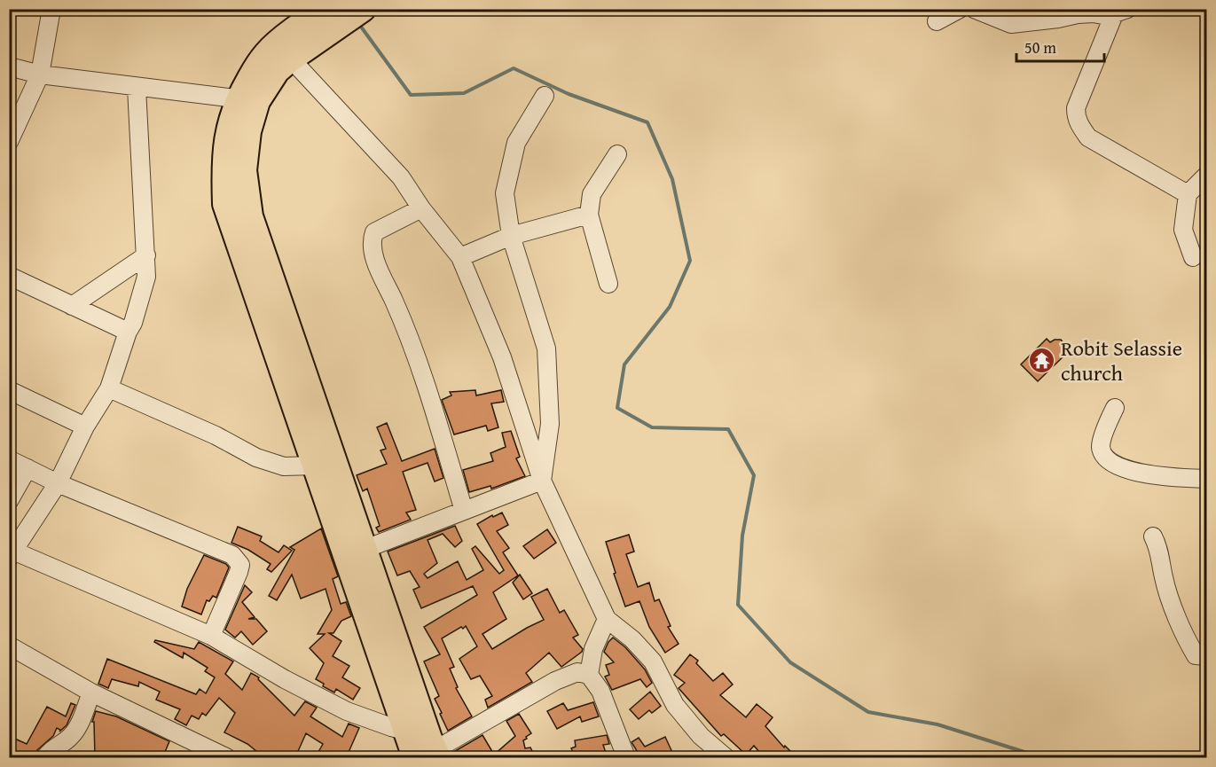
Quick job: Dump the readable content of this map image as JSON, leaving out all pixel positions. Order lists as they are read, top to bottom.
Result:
{
  "places": {
    "temple": ["Robit Selassie church"]
  },
  "scale_bar": "50 m"
}
